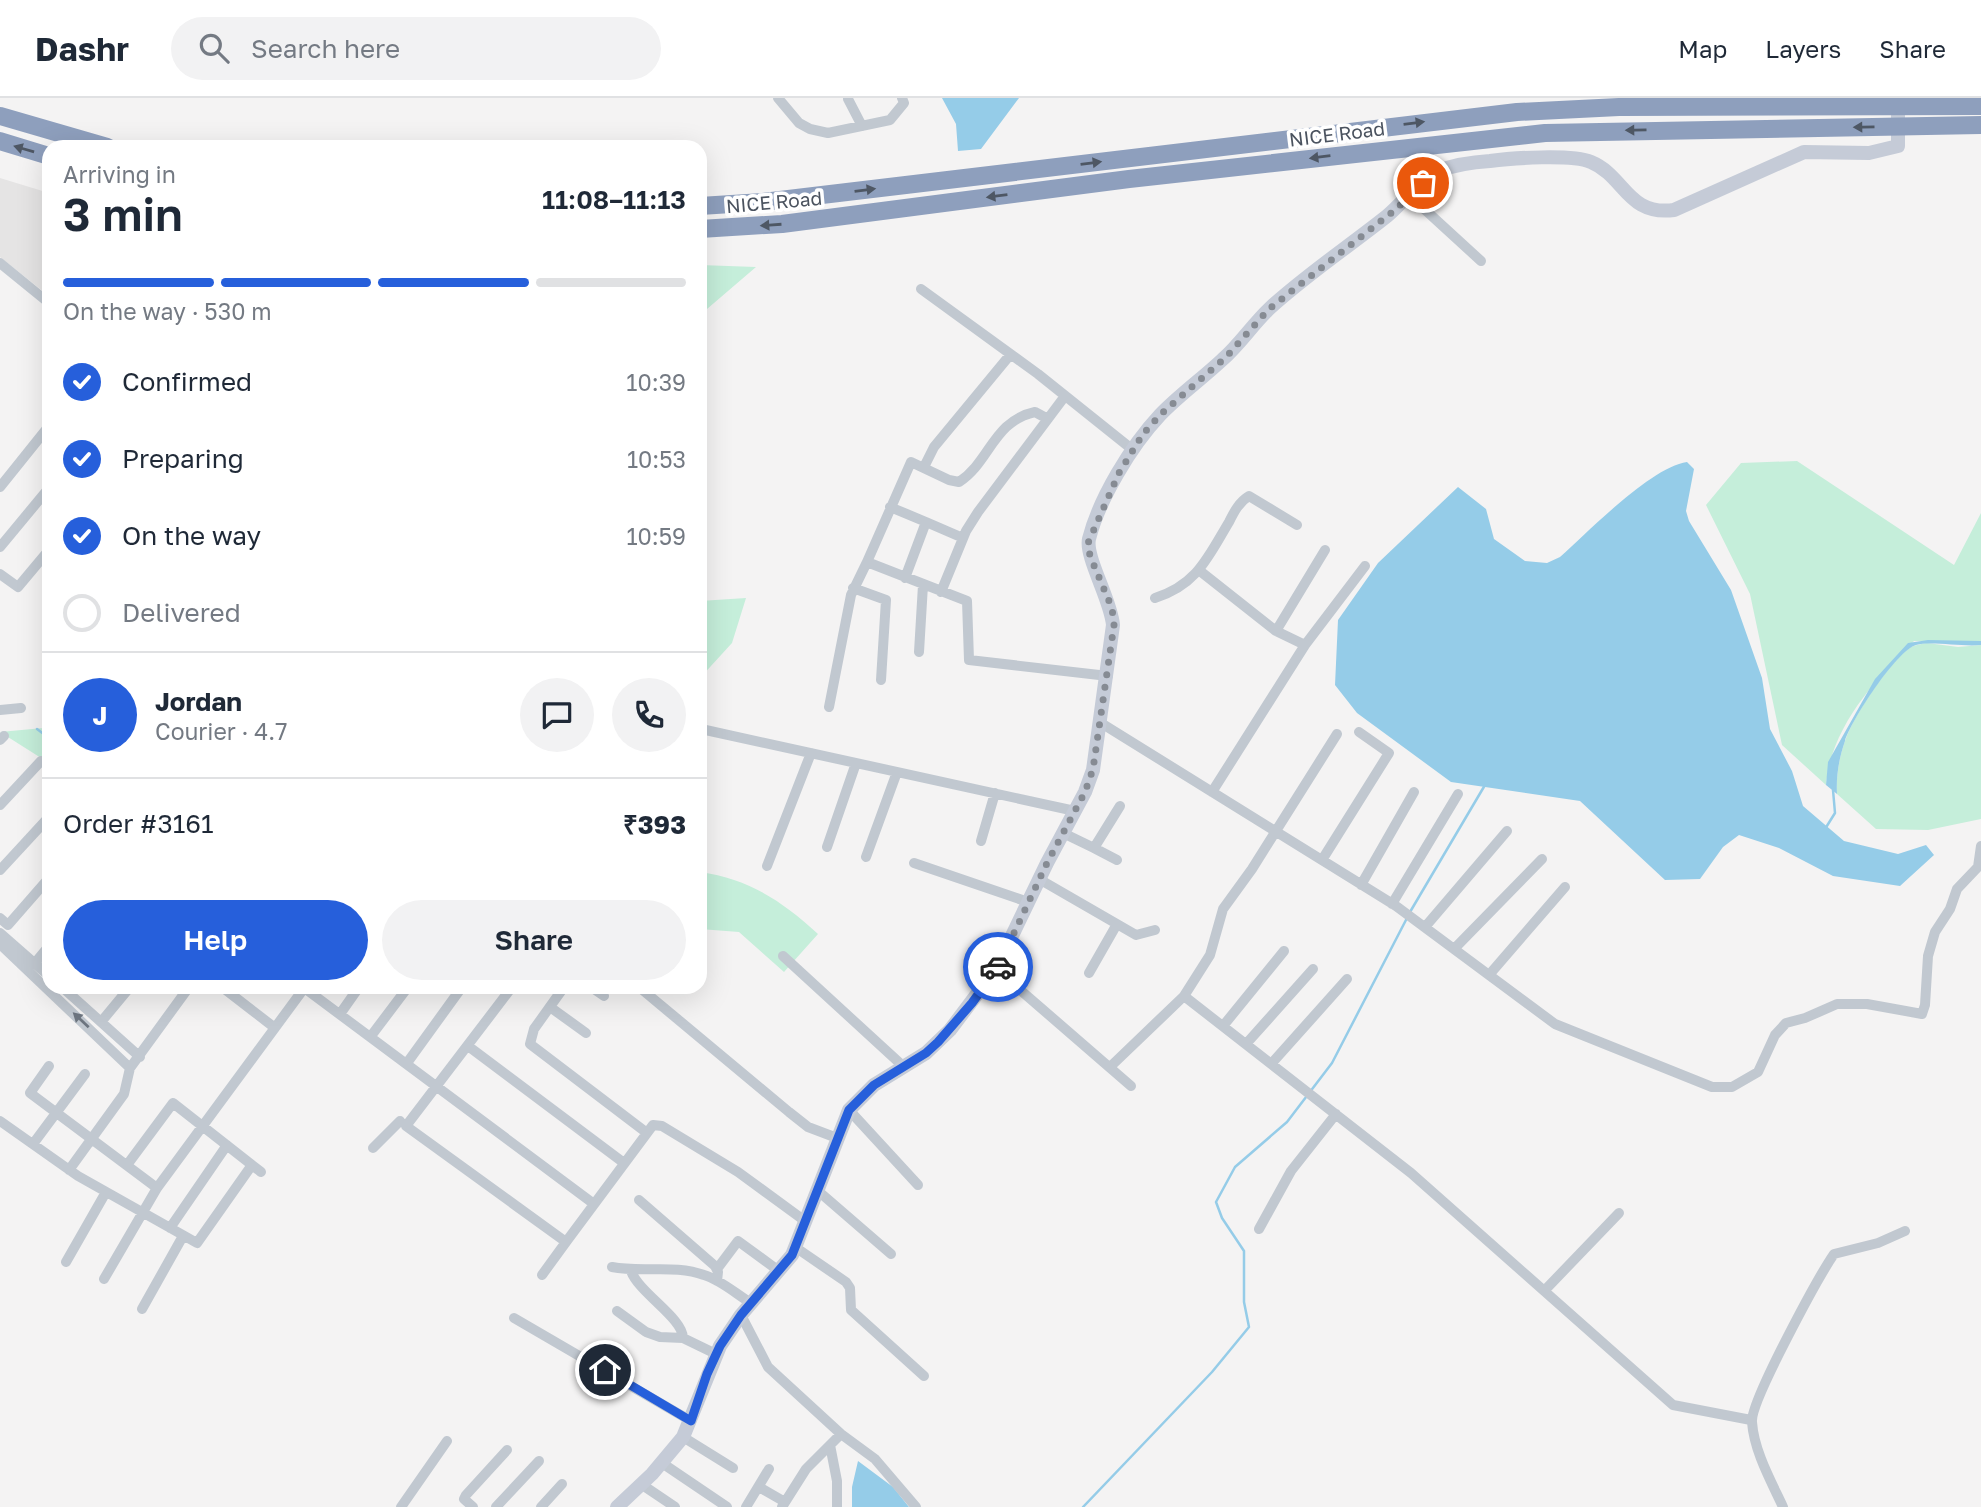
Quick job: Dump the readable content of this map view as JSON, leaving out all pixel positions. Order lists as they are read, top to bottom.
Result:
{
  "streets": {
    "highway": ["NICE Road"]
  },
  "page": {
    "header": "Dashr",
    "search": "Search here",
    "nav": ["Map", "Layers", "Share"],
    "heading": ["3 min", "Arriving in", "11:08–11:13"],
    "panel": [
      "Jordan",
      "Courier · 4.7",
      "Order #3161",
      "₹393"
    ],
    "bar": "On the way · 530 m",
    "list": [
      ["Confirmed", "10:39"],
      ["Preparing", "10:53"],
      ["On the way", "10:59"],
      "Delivered"
    ],
    "round": "J",
    "buttons": ["Help", "Share"]
  }
}
